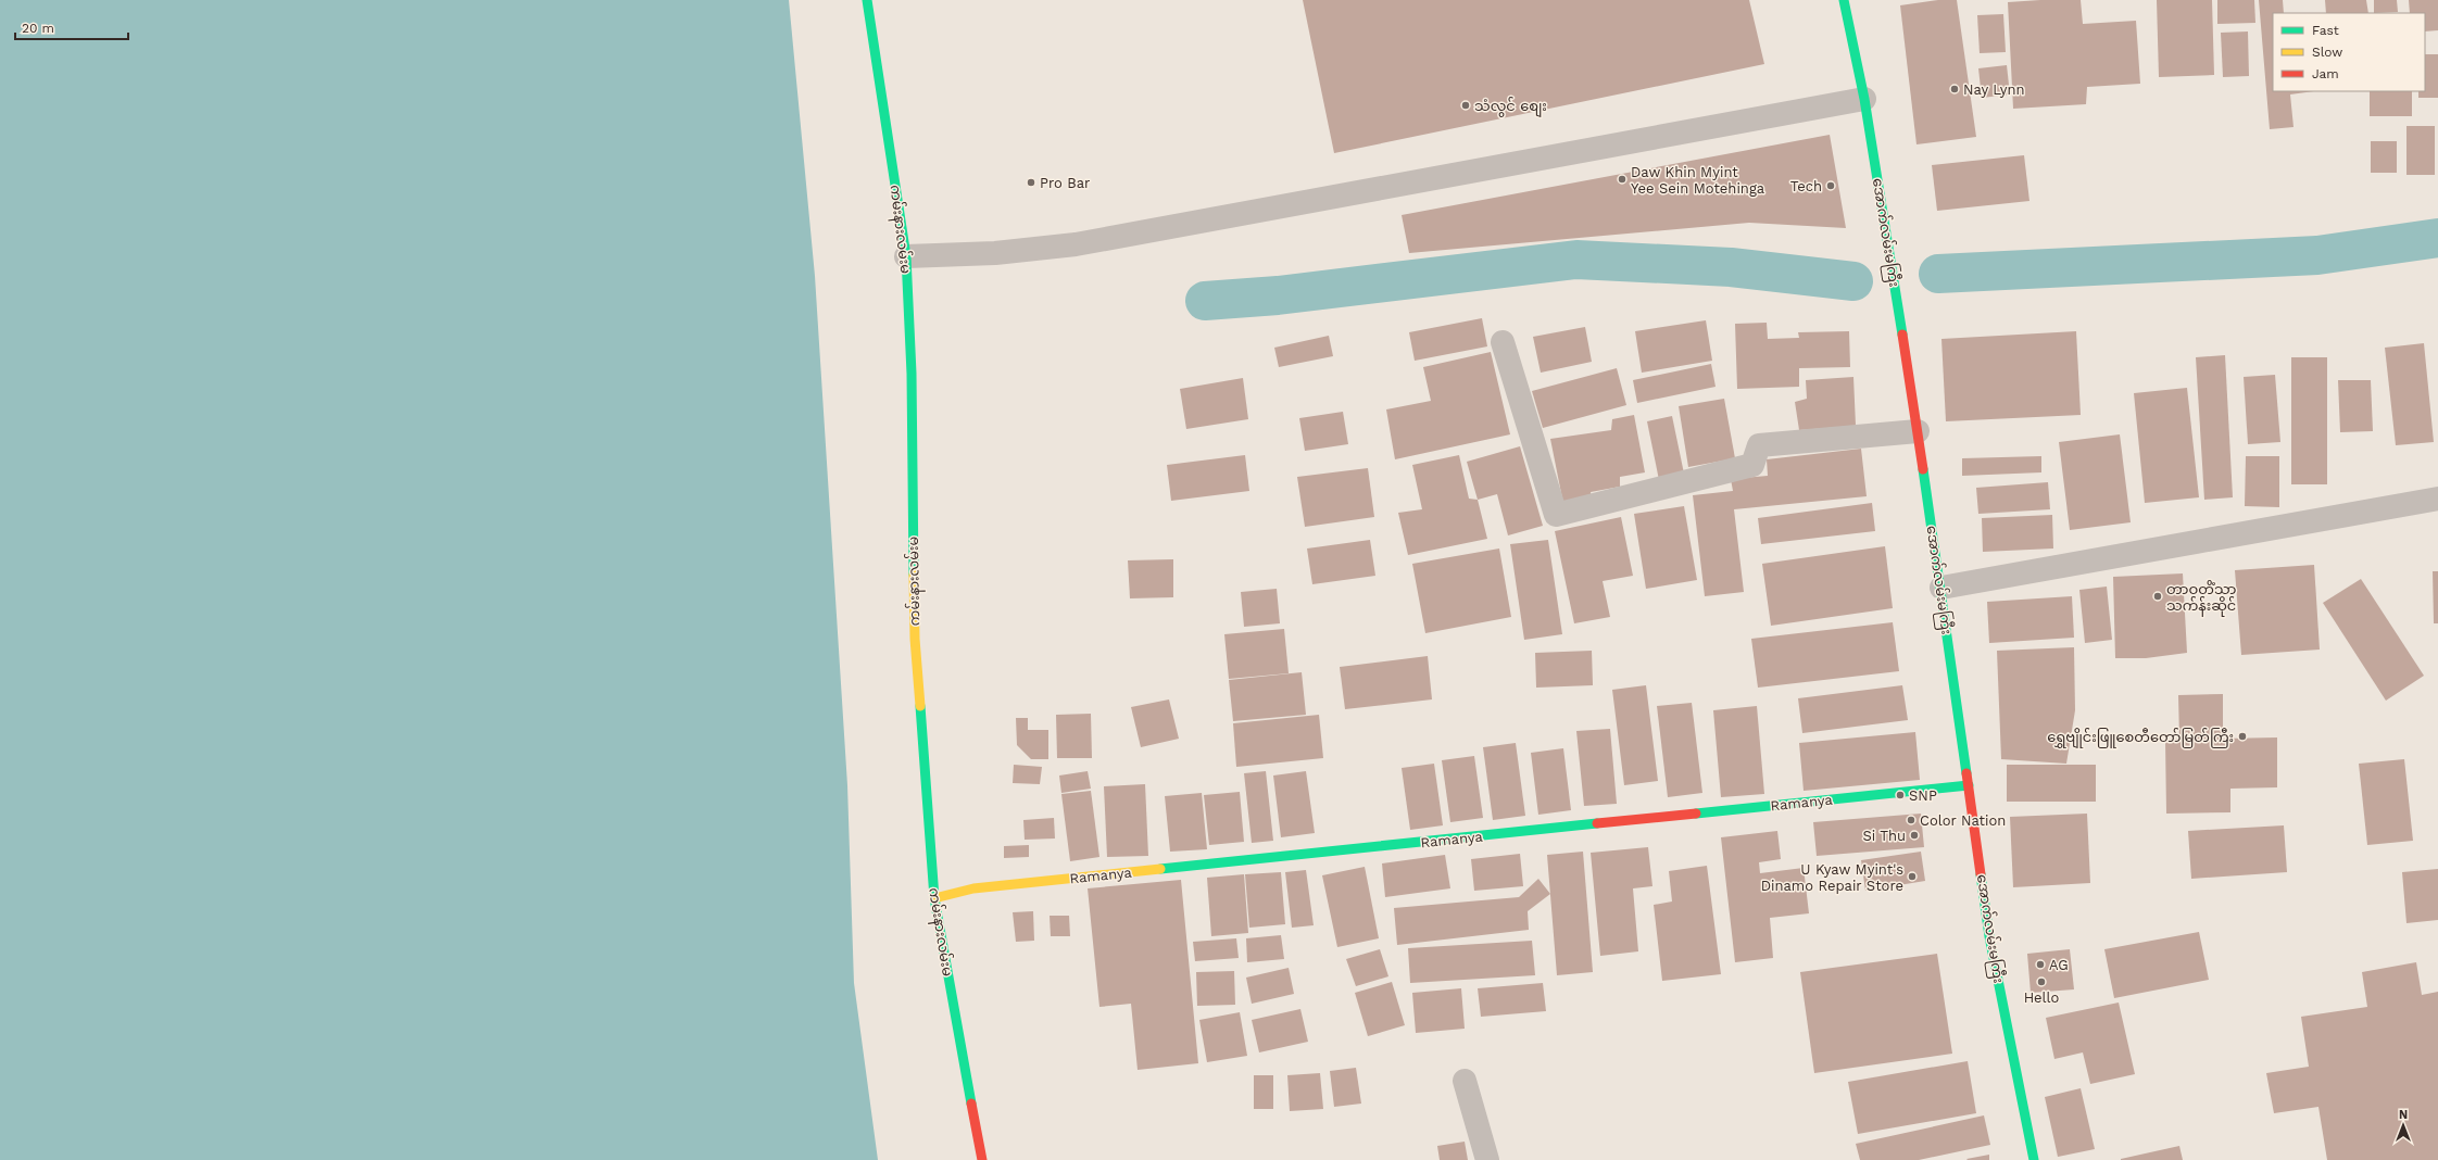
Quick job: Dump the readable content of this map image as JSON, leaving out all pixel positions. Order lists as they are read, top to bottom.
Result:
{
  "streets": {
    "main road": ["ကမ်းနားလမ်းမ", "အောက်လမ်းမကြီး", "Ramanya"]
  },
  "crossings": [
    ["ကမ်းနားလမ်းမ", "Ramanya"],
    ["အောက်လမ်းမကြီး", "Ramanya"]
  ],
  "places": [
    "Nay Lynn",
    "သံလွင် စျေး",
    "Daw Khin Myint Yee Sein Motehinga",
    "Pro Bar",
    "Tech",
    "တာဝတိံသာ သက်န်းဆိုင်",
    "ရွှေဗျိုင်းဖြူစေတီတော်မြတ်ကြီး",
    "SNP",
    "Color Nation",
    "Si Thu",
    "U Kyaw Myint's Dinamo Repair Store",
    "AG",
    "Hello"
  ],
  "legend": ["Fast", "Slow", "Jam"],
  "scale_bar": "20 m",
  "north": "top"
}
